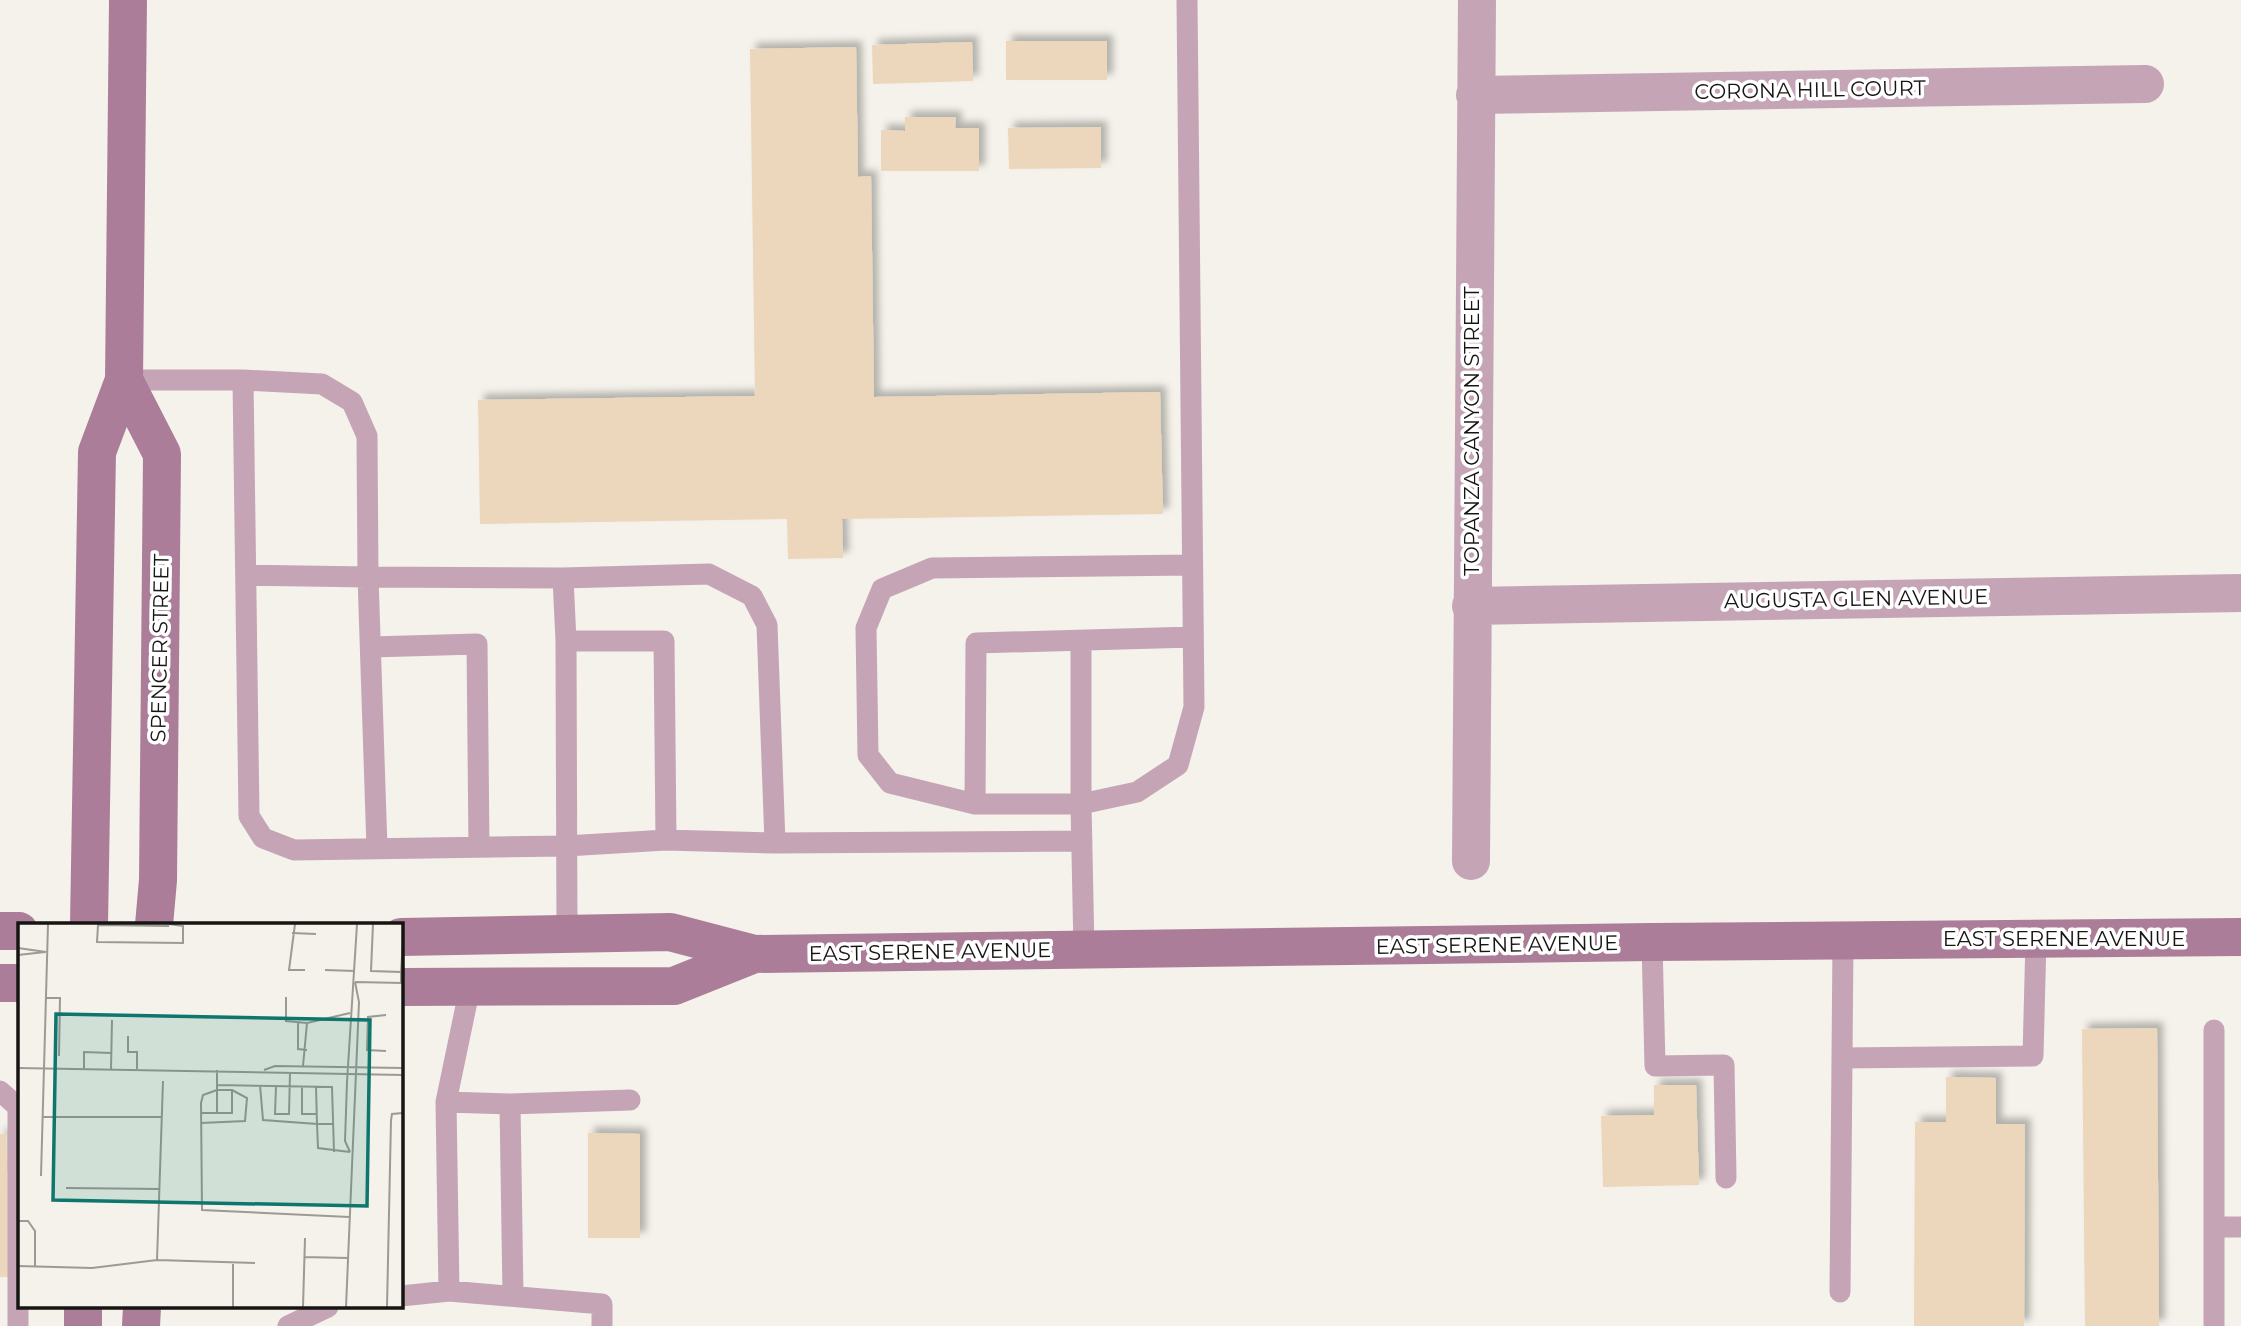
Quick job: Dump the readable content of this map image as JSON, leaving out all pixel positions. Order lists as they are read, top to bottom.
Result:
{
  "streets": {
    "main road": ["SPENCER STREET", "EAST SERENE AVENUE"],
    "street": ["CORONA HILL COURT", "TOPANZA CANYON STREET", "AUGUSTA GLEN AVENUE"]
  },
  "crossings": [
    ["CORONA HILL COURT", "TOPANZA CANYON STREET"],
    ["TOPANZA CANYON STREET", "AUGUSTA GLEN AVENUE"]
  ]
}
